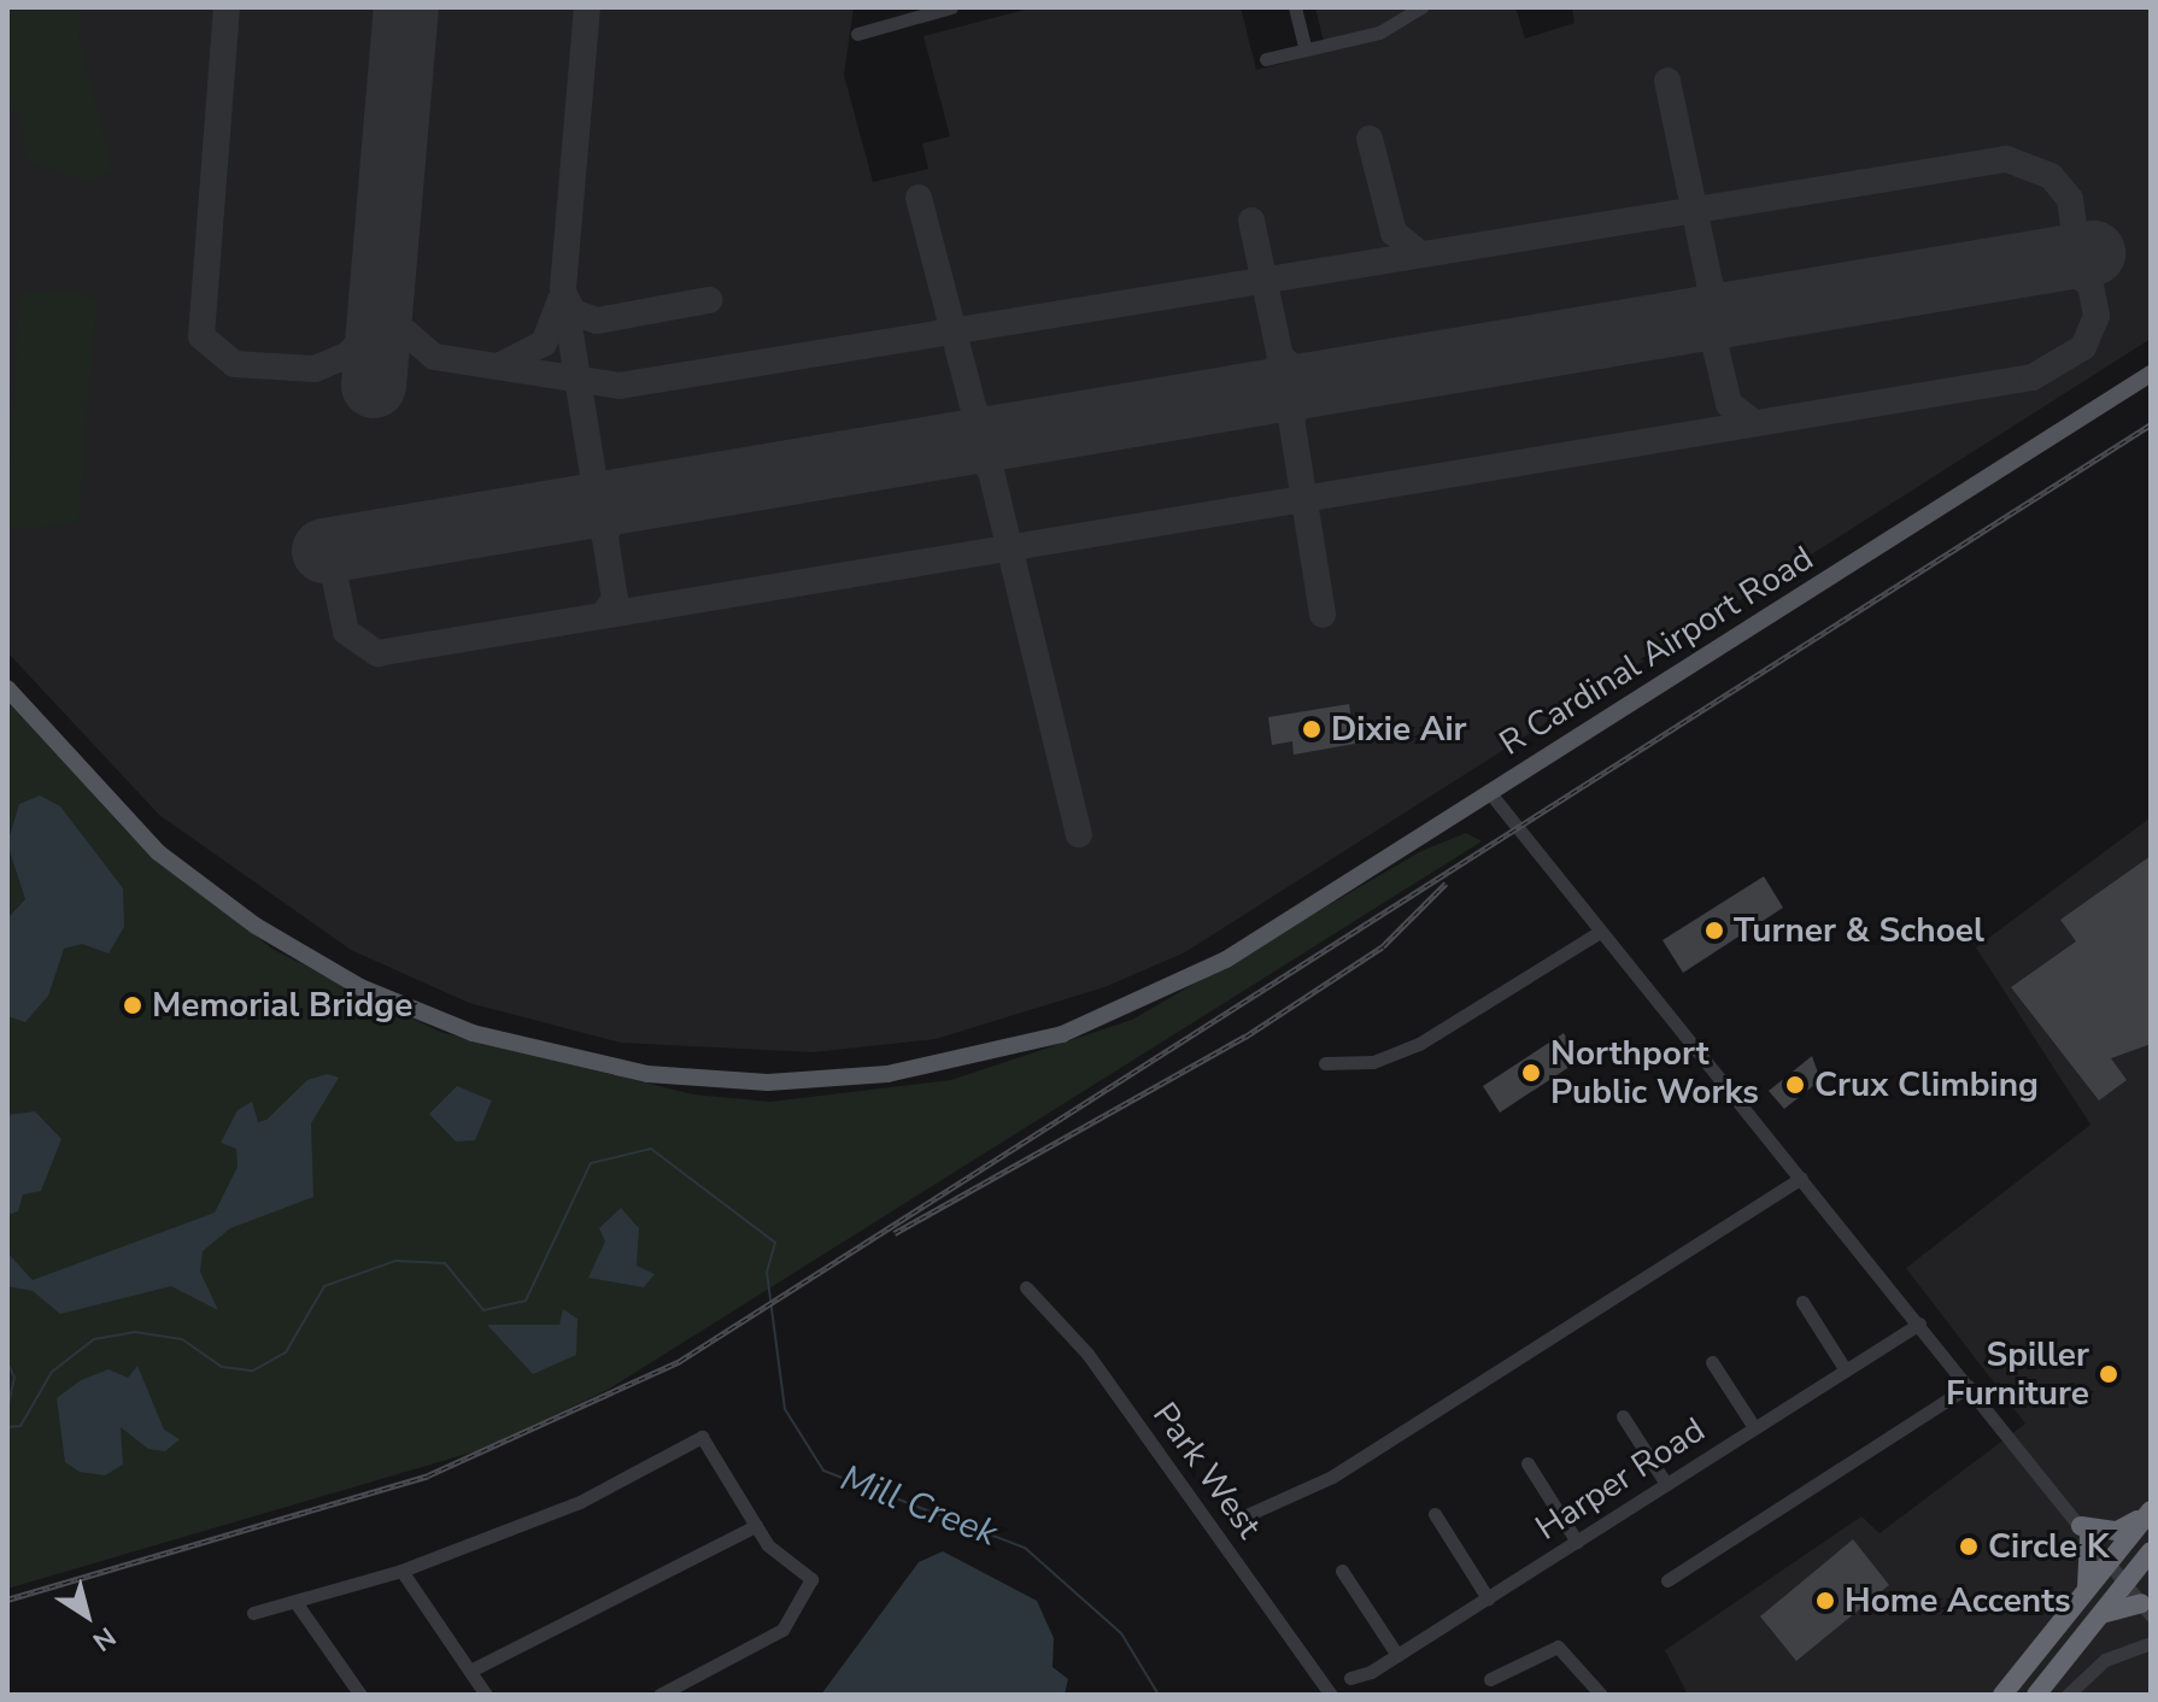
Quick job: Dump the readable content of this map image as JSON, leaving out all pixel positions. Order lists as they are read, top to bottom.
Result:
{
  "streets": {
    "main road": ["R Cardinal Airport Road"],
    "street": ["Park West", "Harper Road"]
  },
  "water": ["Mill Creek"],
  "places": [
    "Dixie Air",
    "Turner & Schoel",
    "Memorial Bridge",
    "Northport Public Works",
    "Crux Climbing",
    "Spiller Furniture",
    "Circle K",
    "Home Accents"
  ],
  "north": "bottom right"
}
